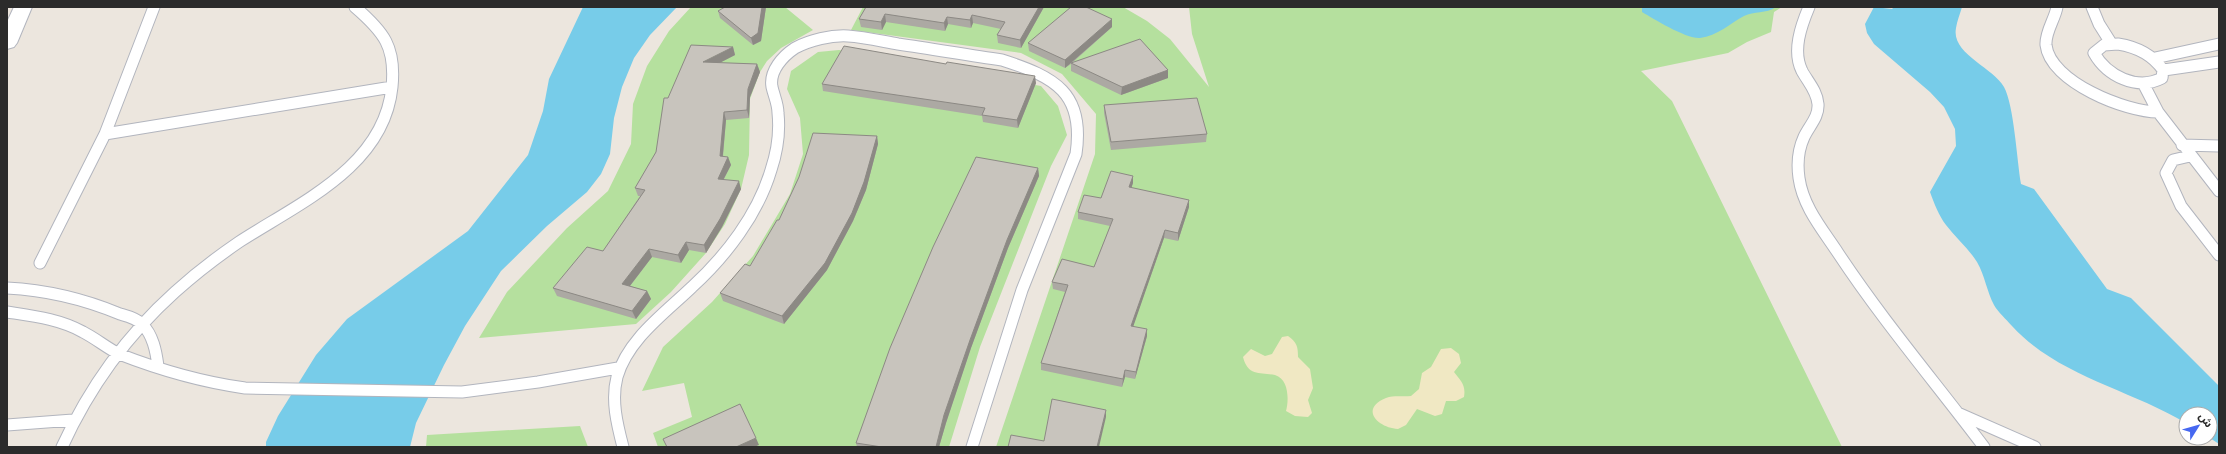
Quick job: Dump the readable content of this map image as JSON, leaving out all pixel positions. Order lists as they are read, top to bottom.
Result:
{
  "north": "top right"
}
